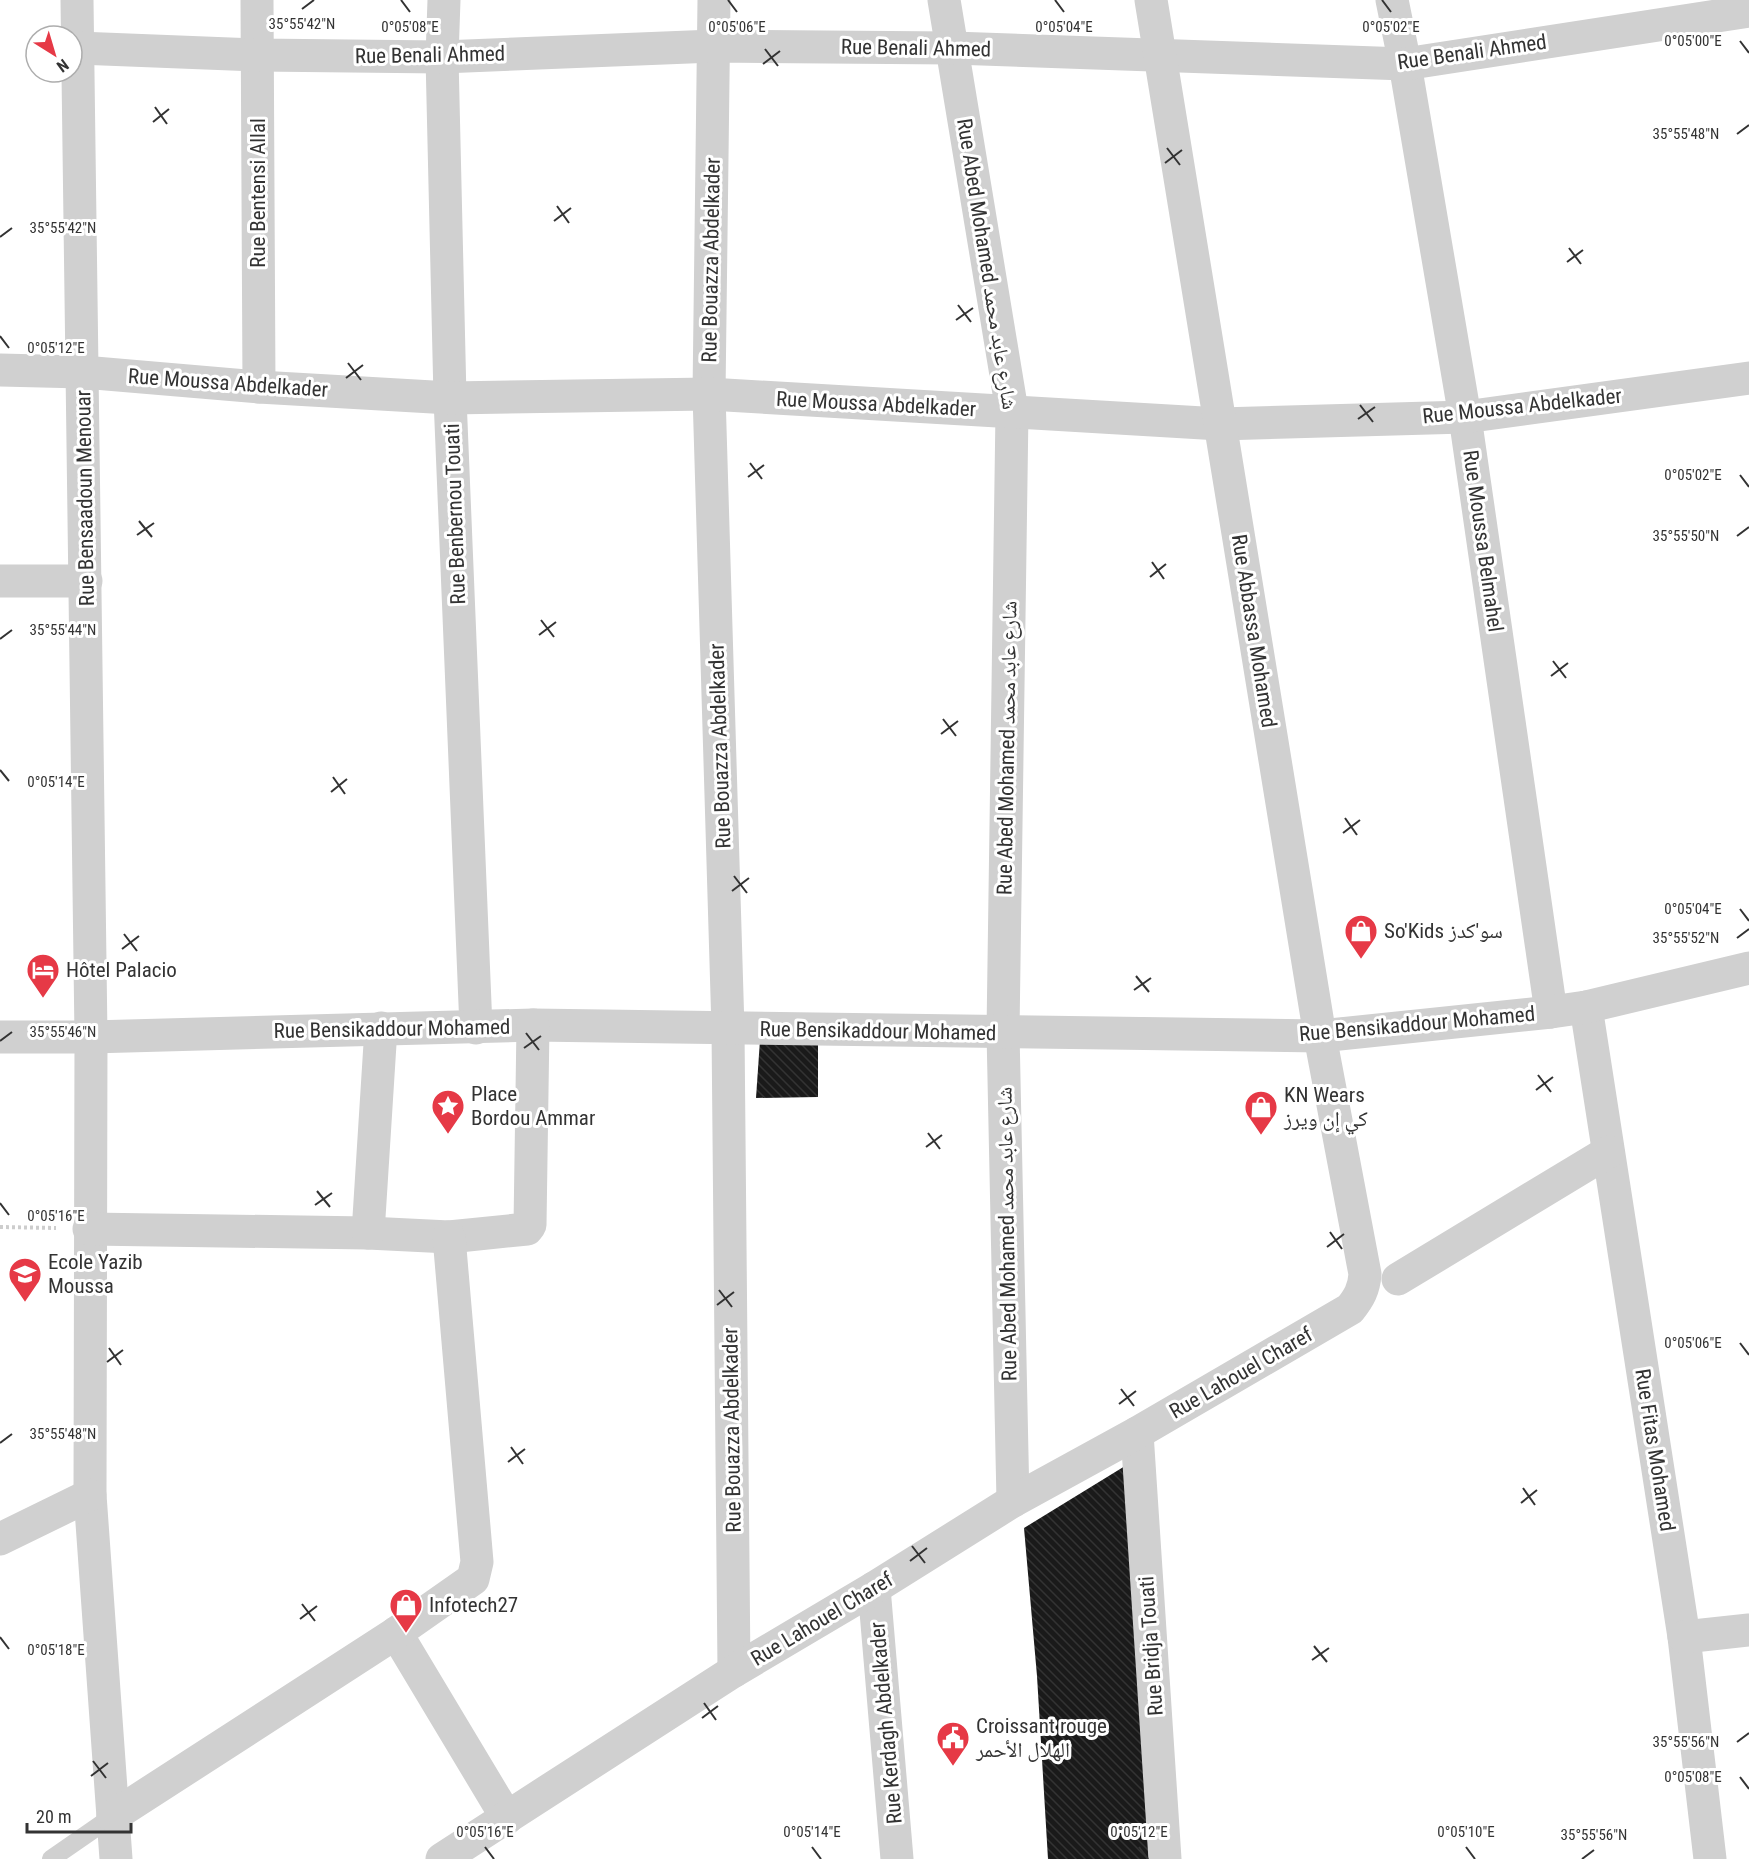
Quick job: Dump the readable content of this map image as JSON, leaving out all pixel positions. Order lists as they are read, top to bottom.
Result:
{
  "streets": {
    "street": [
      "Rue Benali Ahmed",
      "Rue Bentensi Allal",
      "Rue Bouazza Abdelkader",
      "Rue Abed Mohamed شارع عابد محمد",
      "Rue Moussa Abdelkader",
      "Rue Bensaadoun Menouar",
      "Rue Benbernou Touati",
      "Rue Moussa Belmahel",
      "Rue Abbassa Mohamed",
      "Rue Bensikaddour Mohamed",
      "Rue Lahouel Charef",
      "Rue Fitas Mohamed",
      "Rue Bridja Touati",
      "Rue Kerdagh Abdelkader"
    ]
  },
  "crossings": [
    ["Rue Benali Ahmed", "Rue Bentensi Allal"],
    ["Rue Benali Ahmed", "Rue Bouazza Abdelkader"],
    ["Rue Benali Ahmed", "Rue Abed Mohamed شارع عابد محمد"],
    ["Rue Benali Ahmed", "Rue Benbernou Touati"],
    ["Rue Benali Ahmed", "Rue Moussa Belmahel"],
    ["Rue Benali Ahmed", "Rue Abbassa Mohamed"],
    ["Rue Bentensi Allal", "Rue Moussa Abdelkader"],
    ["Rue Bouazza Abdelkader", "Rue Moussa Abdelkader"],
    ["Rue Bouazza Abdelkader", "Rue Bensikaddour Mohamed"],
    ["Rue Bouazza Abdelkader", "Rue Lahouel Charef"],
    ["Rue Abed Mohamed شارع عابد محمد", "Rue Moussa Abdelkader"],
    ["Rue Abed Mohamed شارع عابد محمد", "Rue Bensikaddour Mohamed"],
    ["Rue Abed Mohamed شارع عابد محمد", "Rue Lahouel Charef"],
    ["Rue Moussa Abdelkader", "Rue Bensaadoun Menouar"],
    ["Rue Moussa Abdelkader", "Rue Benbernou Touati"],
    ["Rue Moussa Abdelkader", "Rue Moussa Belmahel"],
    ["Rue Moussa Abdelkader", "Rue Abbassa Mohamed"],
    ["Rue Bensaadoun Menouar", "Rue Bensikaddour Mohamed"],
    ["Rue Benbernou Touati", "Rue Bensikaddour Mohamed"],
    ["Rue Moussa Belmahel", "Rue Bensikaddour Mohamed"],
    ["Rue Abbassa Mohamed", "Rue Bensikaddour Mohamed"],
    ["Rue Abbassa Mohamed", "Rue Lahouel Charef"],
    ["Rue Bensikaddour Mohamed", "Rue Fitas Mohamed"],
    ["Rue Lahouel Charef", "Rue Bridja Touati"],
    ["Rue Lahouel Charef", "Rue Kerdagh Abdelkader"]
  ],
  "places": {
    "shop": ["So'Kids سو'كدز", "KN Wears كي إن ويرز", "Infotech27"],
    "hotel": ["Hôtel Palacio"],
    "place": ["Place Bordou Ammar"],
    "school or university": ["Ecole Yazib Moussa"],
    "public building": ["Croissant rouge الهلال الأحمر"]
  },
  "scale_bar": "20 m",
  "north": "bottom right",
  "coordinates": [
    "35°55'42\"N",
    "0°05'08\"E",
    "0°05'06\"E",
    "0°05'04\"E",
    "0°05'02\"E",
    "0°05'00\"E",
    "35°55'48\"N",
    "0°05'12\"E",
    "35°55'50\"N",
    "35°55'44\"N",
    "0°05'14\"E",
    "35°55'52\"N",
    "35°55'46\"N",
    "0°05'16\"E",
    "0°05'18\"E",
    "35°55'56\"N",
    "0°05'10\"E"
  ]
}
